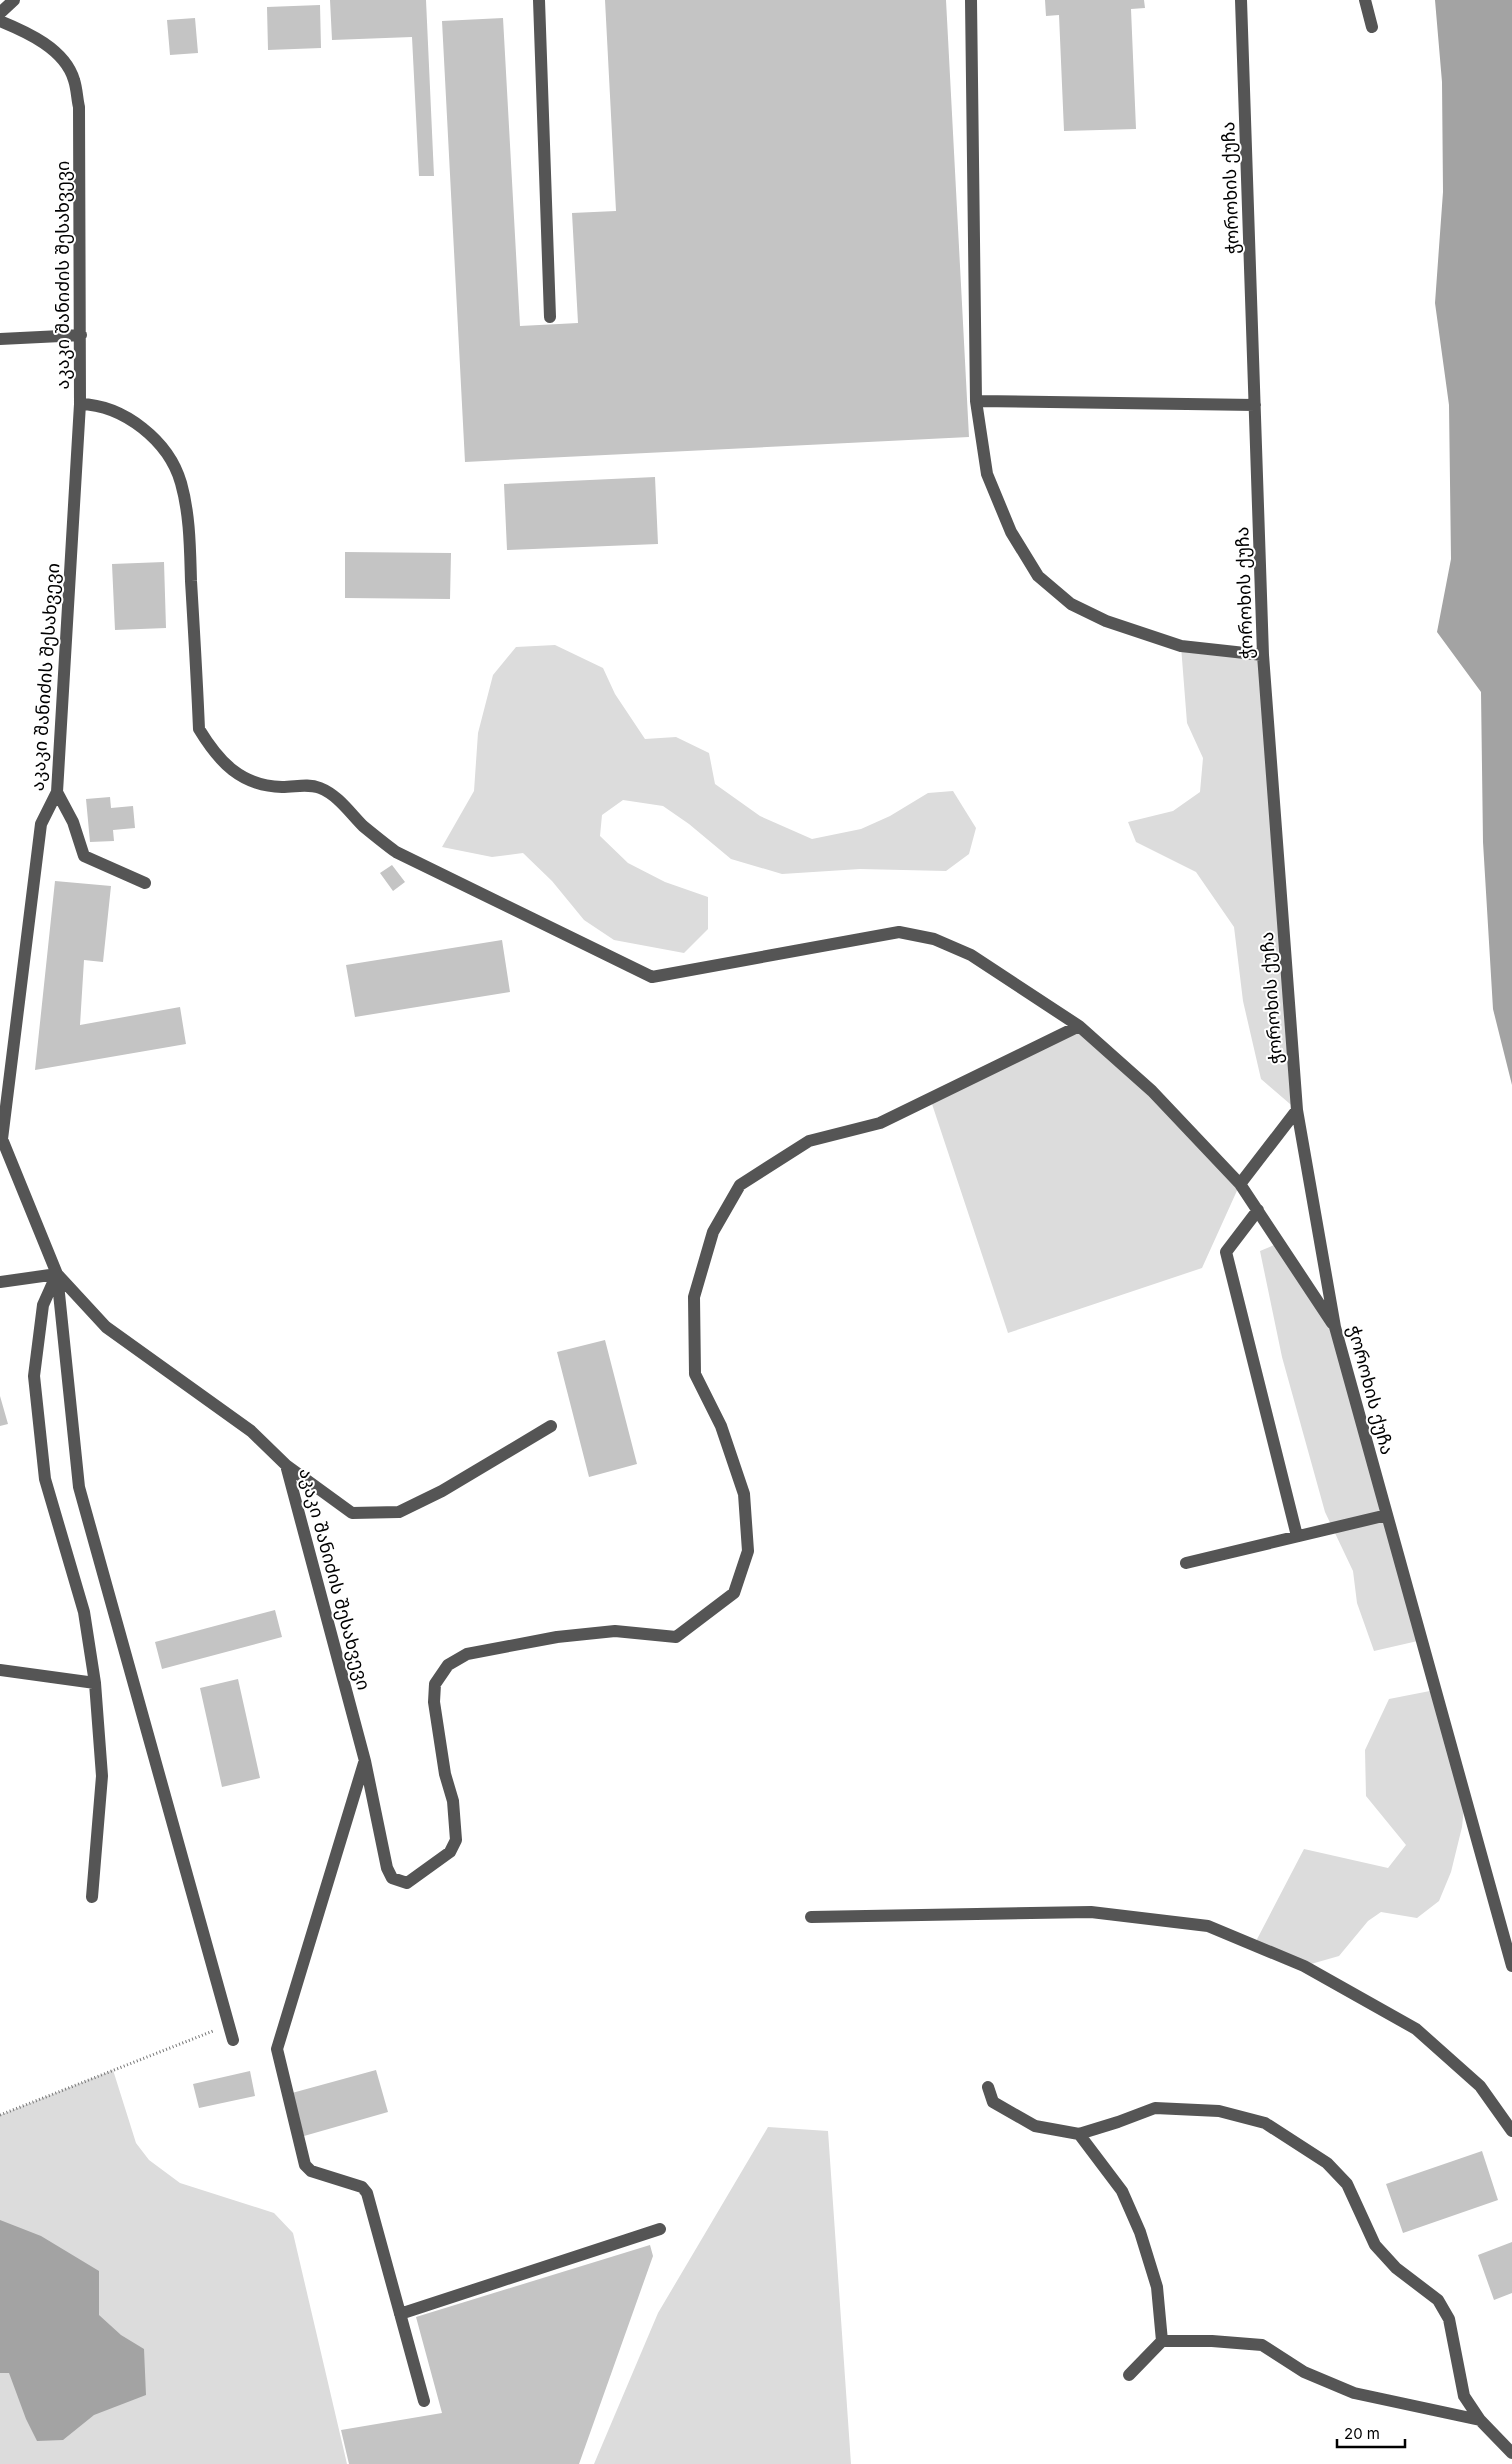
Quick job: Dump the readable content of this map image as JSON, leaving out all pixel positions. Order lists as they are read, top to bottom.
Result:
{
  "streets": {
    "street": ["ჭოროხის ქუჩა", "აკაკი შანიძის შესახვევი"]
  },
  "scale_bar": "20 m"
}
